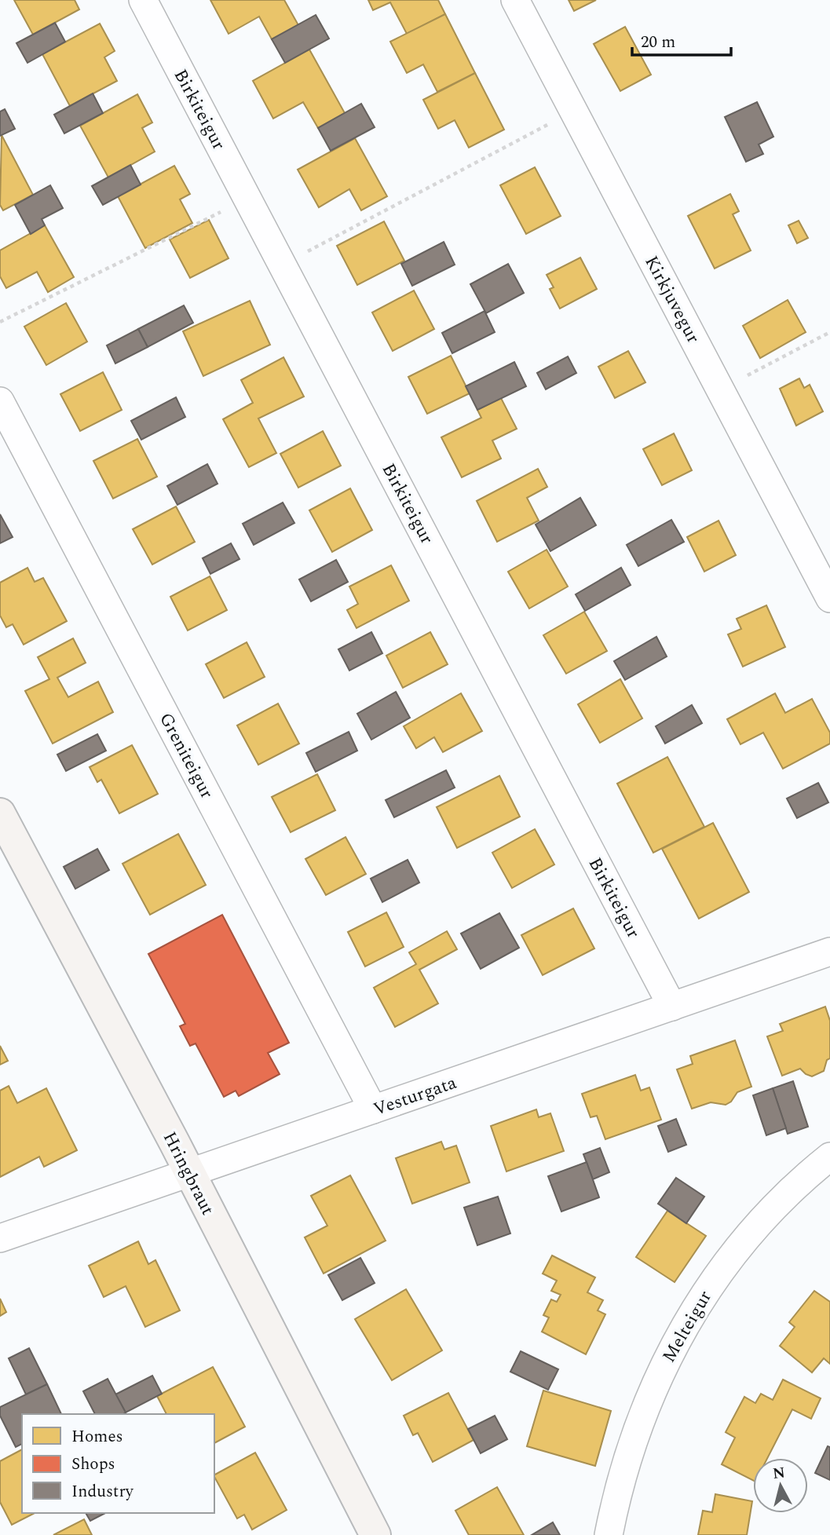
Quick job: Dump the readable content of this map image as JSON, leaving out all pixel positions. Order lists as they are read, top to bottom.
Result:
{
  "streets": {
    "main road": ["Hringbraut"],
    "street": [
      "Birkiteigur",
      "Kirkjuvegur",
      "Greniteigur",
      "Vesturgata",
      "Melteigur"
    ]
  },
  "crossings": [
    ["Birkiteigur", "Vesturgata"],
    ["Greniteigur", "Vesturgata"],
    ["Vesturgata", "Hringbraut"]
  ],
  "legend": ["Homes", "Shops", "Industry"],
  "scale_bar": "20 m",
  "north": "top"
}
